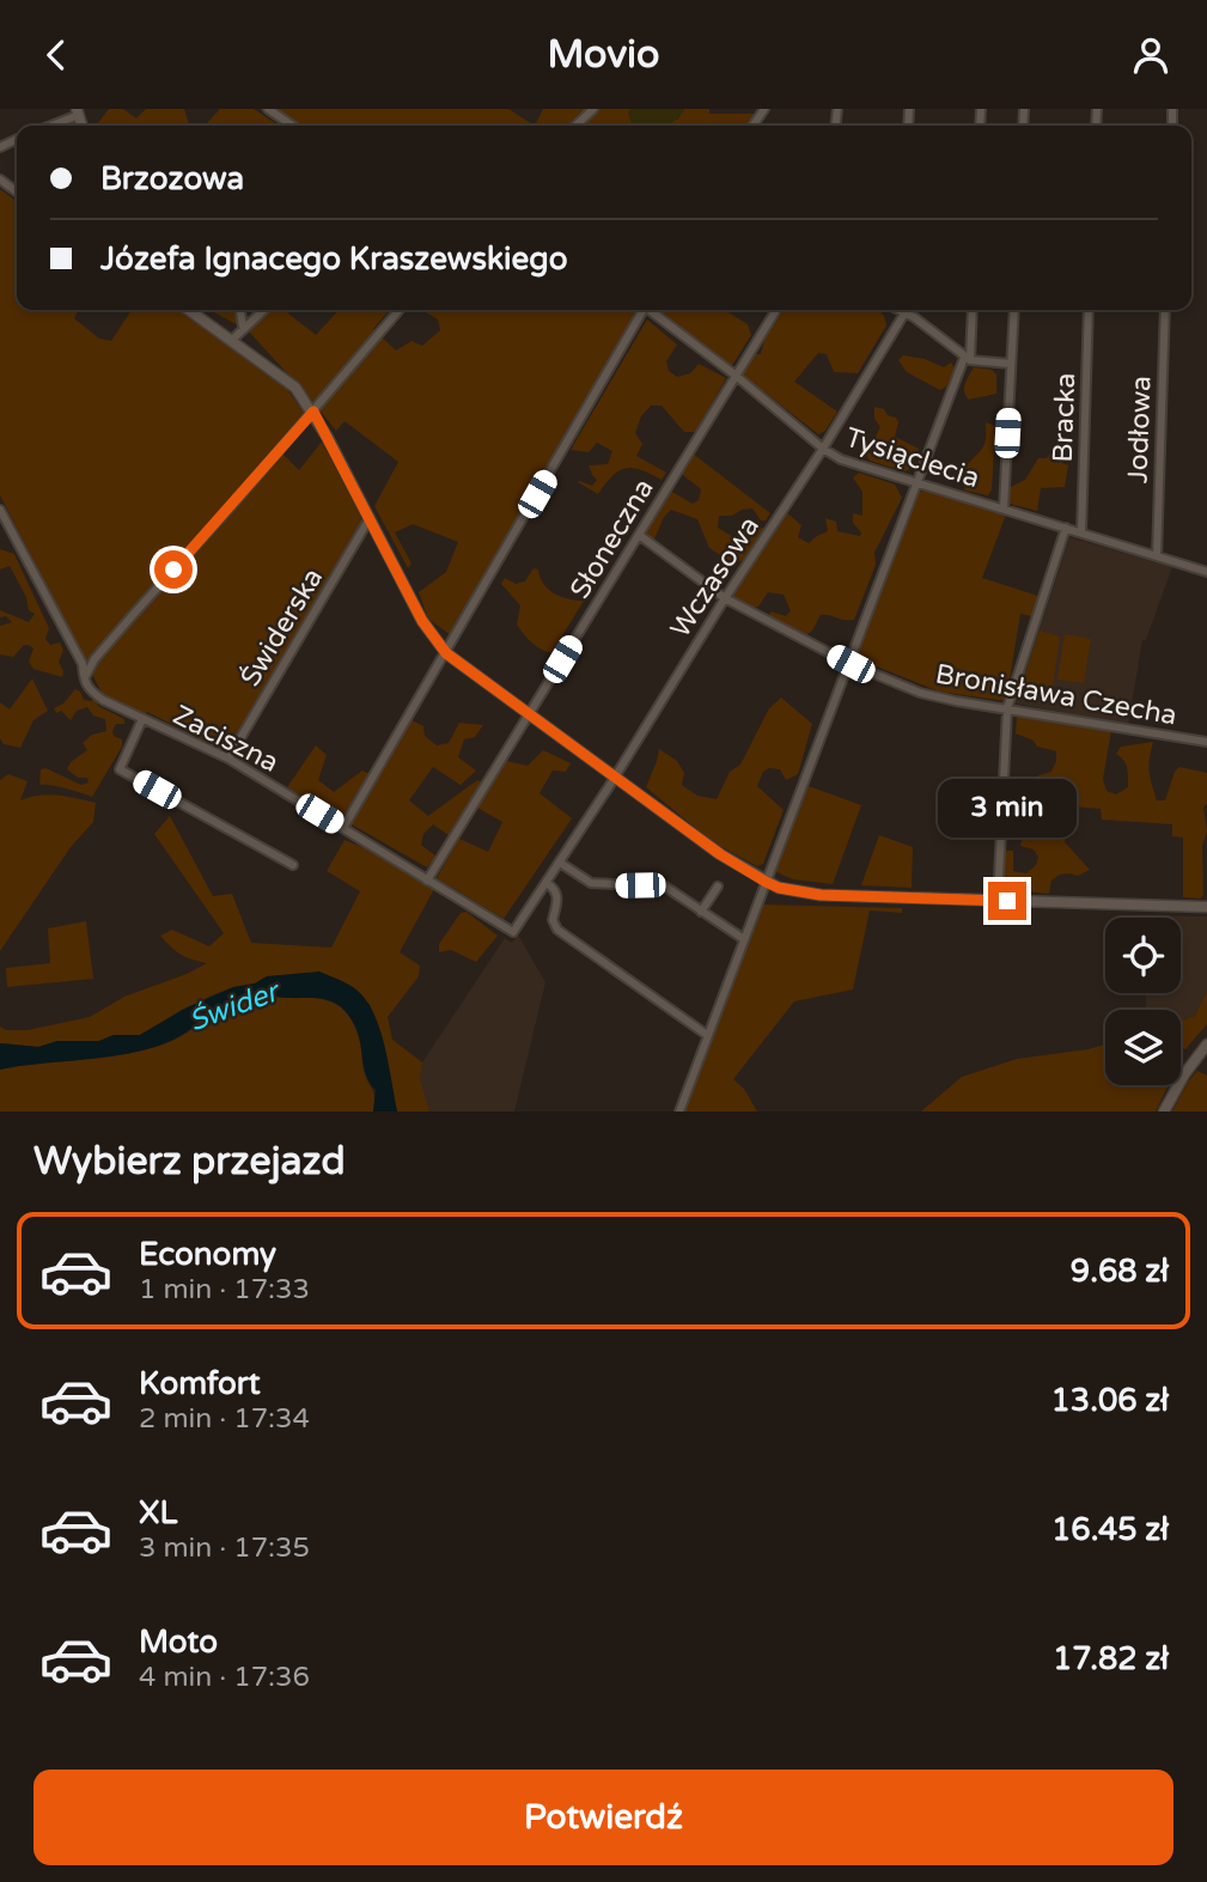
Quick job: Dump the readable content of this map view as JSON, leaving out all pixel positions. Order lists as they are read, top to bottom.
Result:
{
  "streets": {
    "street": [
      "Bracka",
      "Jodłowa",
      "Tysiąclecia",
      "Słoneczna",
      "Wczasowa",
      "Świderska",
      "Bronisława Czecha",
      "Zaciszna"
    ]
  },
  "crossings": [
    ["Bracka", "Tysiąclecia"],
    ["Jodłowa", "Tysiąclecia"],
    ["Tysiąclecia", "Słoneczna"],
    ["Tysiąclecia", "Wczasowa"],
    ["Słoneczna", "Bronisława Czecha"],
    ["Słoneczna", "Zaciszna"],
    ["Wczasowa", "Bronisława Czecha"],
    ["Wczasowa", "Zaciszna"],
    ["Świderska", "Zaciszna"]
  ],
  "water": ["Świder"],
  "page": {
    "header": "Movio",
    "banner": ["Brzozowa", "Józefa Ignacego Kraszewskiego"],
    "bubble": "3 min",
    "heading": "Wybierz przejazd",
    "list": [
      {
        "name": "Economy",
        "note": "1 min · 17:33",
        "value": "9.68 zł"
      },
      {
        "name": "Komfort",
        "note": "2 min · 17:34",
        "value": "13.06 zł"
      },
      {
        "name": "XL",
        "note": "3 min · 17:35",
        "value": "16.45 zł"
      },
      {
        "name": "Moto",
        "note": "4 min · 17:36",
        "value": "17.82 zł"
      }
    ],
    "buttons": "Potwierdź"
  }
}
